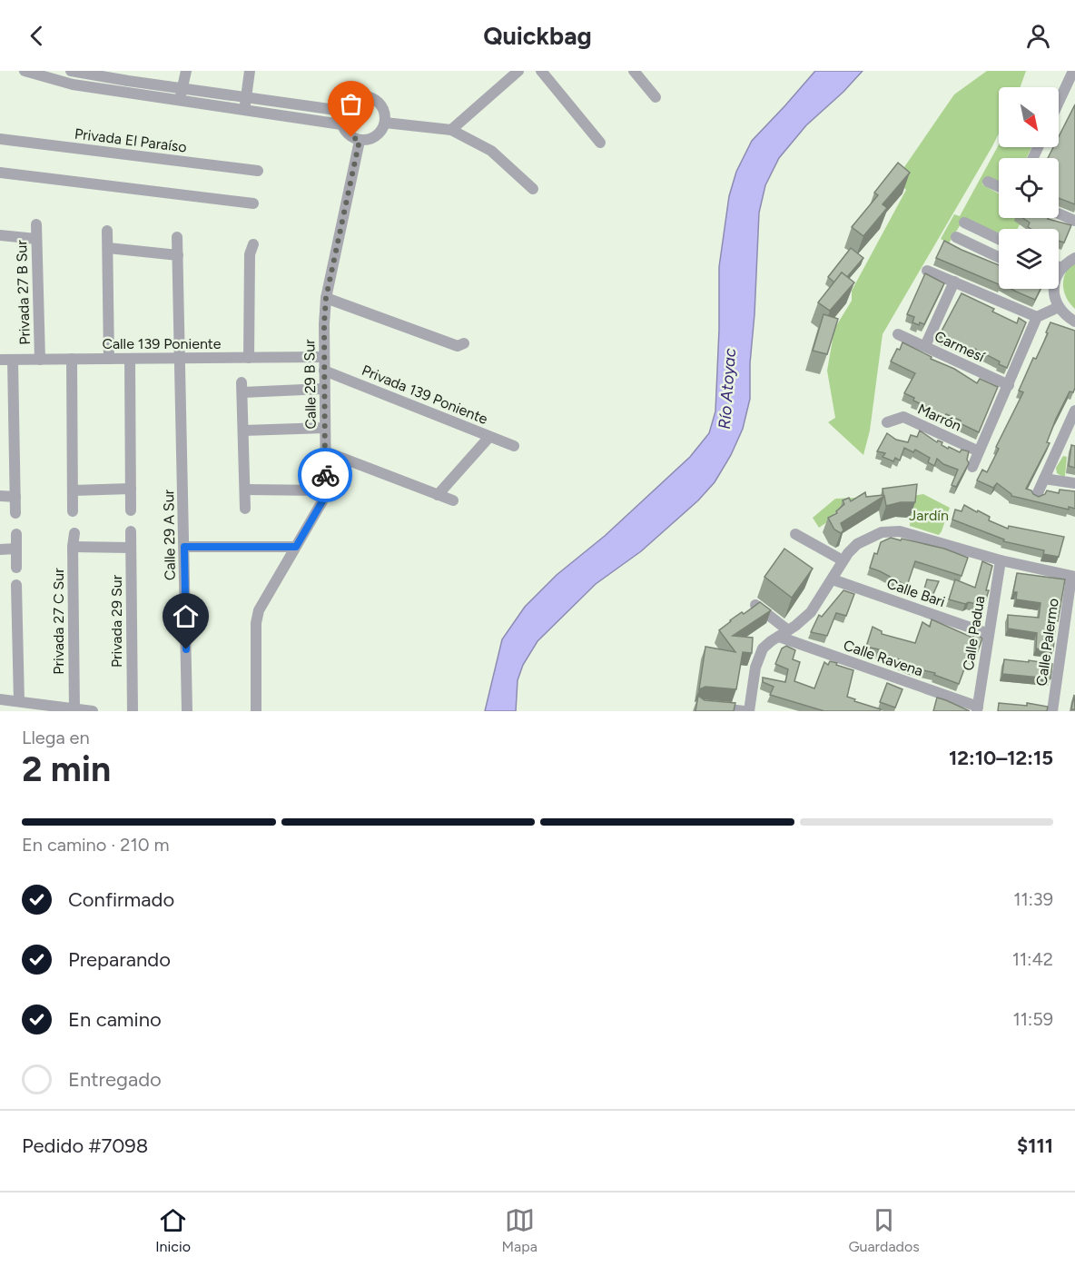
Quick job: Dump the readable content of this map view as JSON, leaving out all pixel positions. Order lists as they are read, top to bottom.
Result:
{
  "streets": {
    "street": [
      "Privada El Paraíso",
      "Privada 27 B Sur",
      "Calle 139 Poniente",
      "Carmesí",
      "Calle 29 B Sur",
      "Privada 139 Poniente",
      "Marrón",
      "Calle 29 A Sur",
      "Calle Bari",
      "Privada 27 C Sur",
      "Privada 29 Sur",
      "Calle Padua",
      "Calle Palermo",
      "Calle Ravena"
    ]
  },
  "crossings": [
    ["Privada 27 B Sur", "Calle 139 Poniente"],
    ["Calle 139 Poniente", "Calle 29 B Sur"],
    ["Calle 139 Poniente", "Calle 29 A Sur"],
    ["Calle 29 B Sur", "Privada 139 Poniente"],
    ["Calle Bari", "Calle Padua"],
    ["Calle Padua", "Calle Ravena"]
  ],
  "water": ["Río Atoyac"],
  "parks": ["Jardín"],
  "north": "bottom right",
  "page": {
    "header": "Quickbag",
    "heading": ["2 min", "Llega en", "12:10–12:15"],
    "panel": ["Pedido #7098", "$111"],
    "bar": "En camino · 210 m",
    "list": [
      ["Confirmado", "11:39"],
      ["Preparando", "11:42"],
      ["En camino", "11:59"],
      "Entregado"
    ],
    "tabs": ["Inicio", "Mapa", "Guardados"]
  }
}
